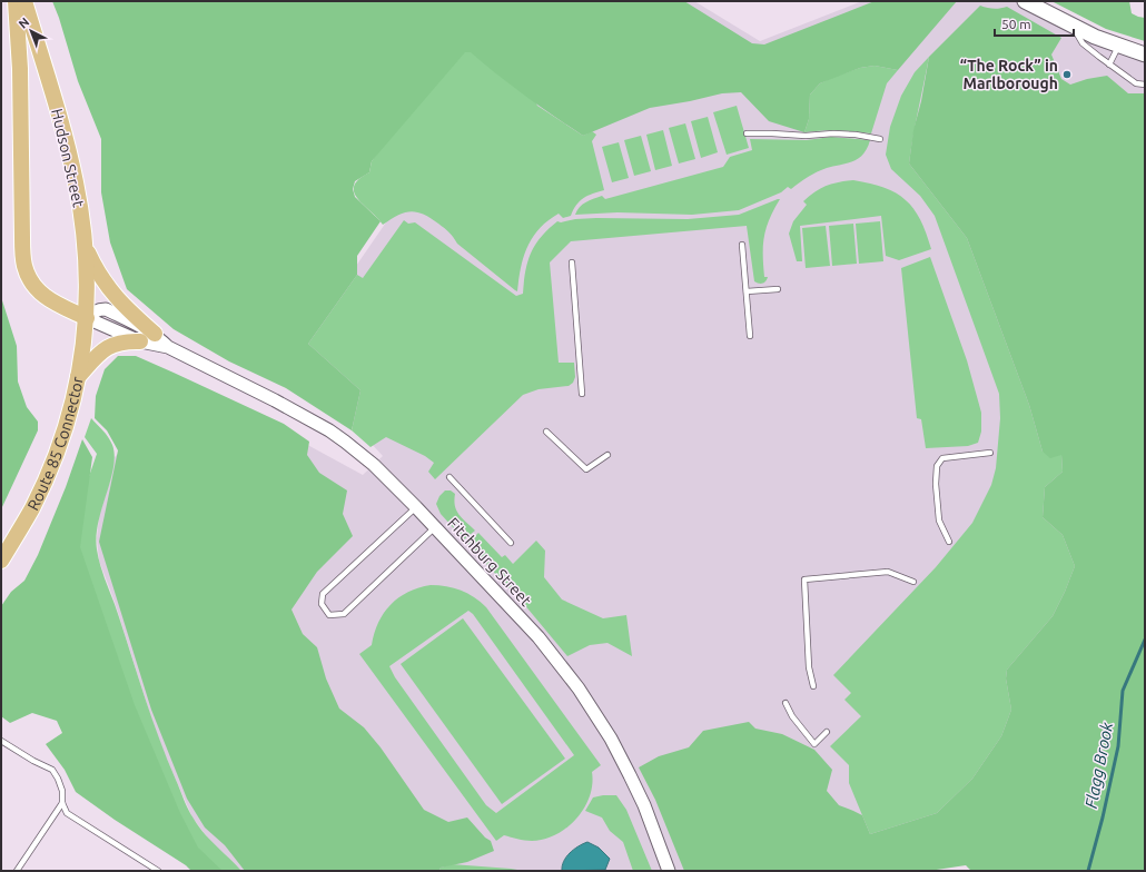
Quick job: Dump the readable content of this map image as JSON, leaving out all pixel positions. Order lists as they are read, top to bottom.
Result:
{
  "streets": {
    "main road": ["Hudson Street", "Route 85 Connector"],
    "street": ["Fitchburg Street"]
  },
  "crossings": [
    ["Hudson Street", "Route 85 Connector"]
  ],
  "water": ["Flagg Brook"],
  "places": ["“The Rock” in Marlborough"],
  "scale_bar": "50 m",
  "north": "top left"
}
